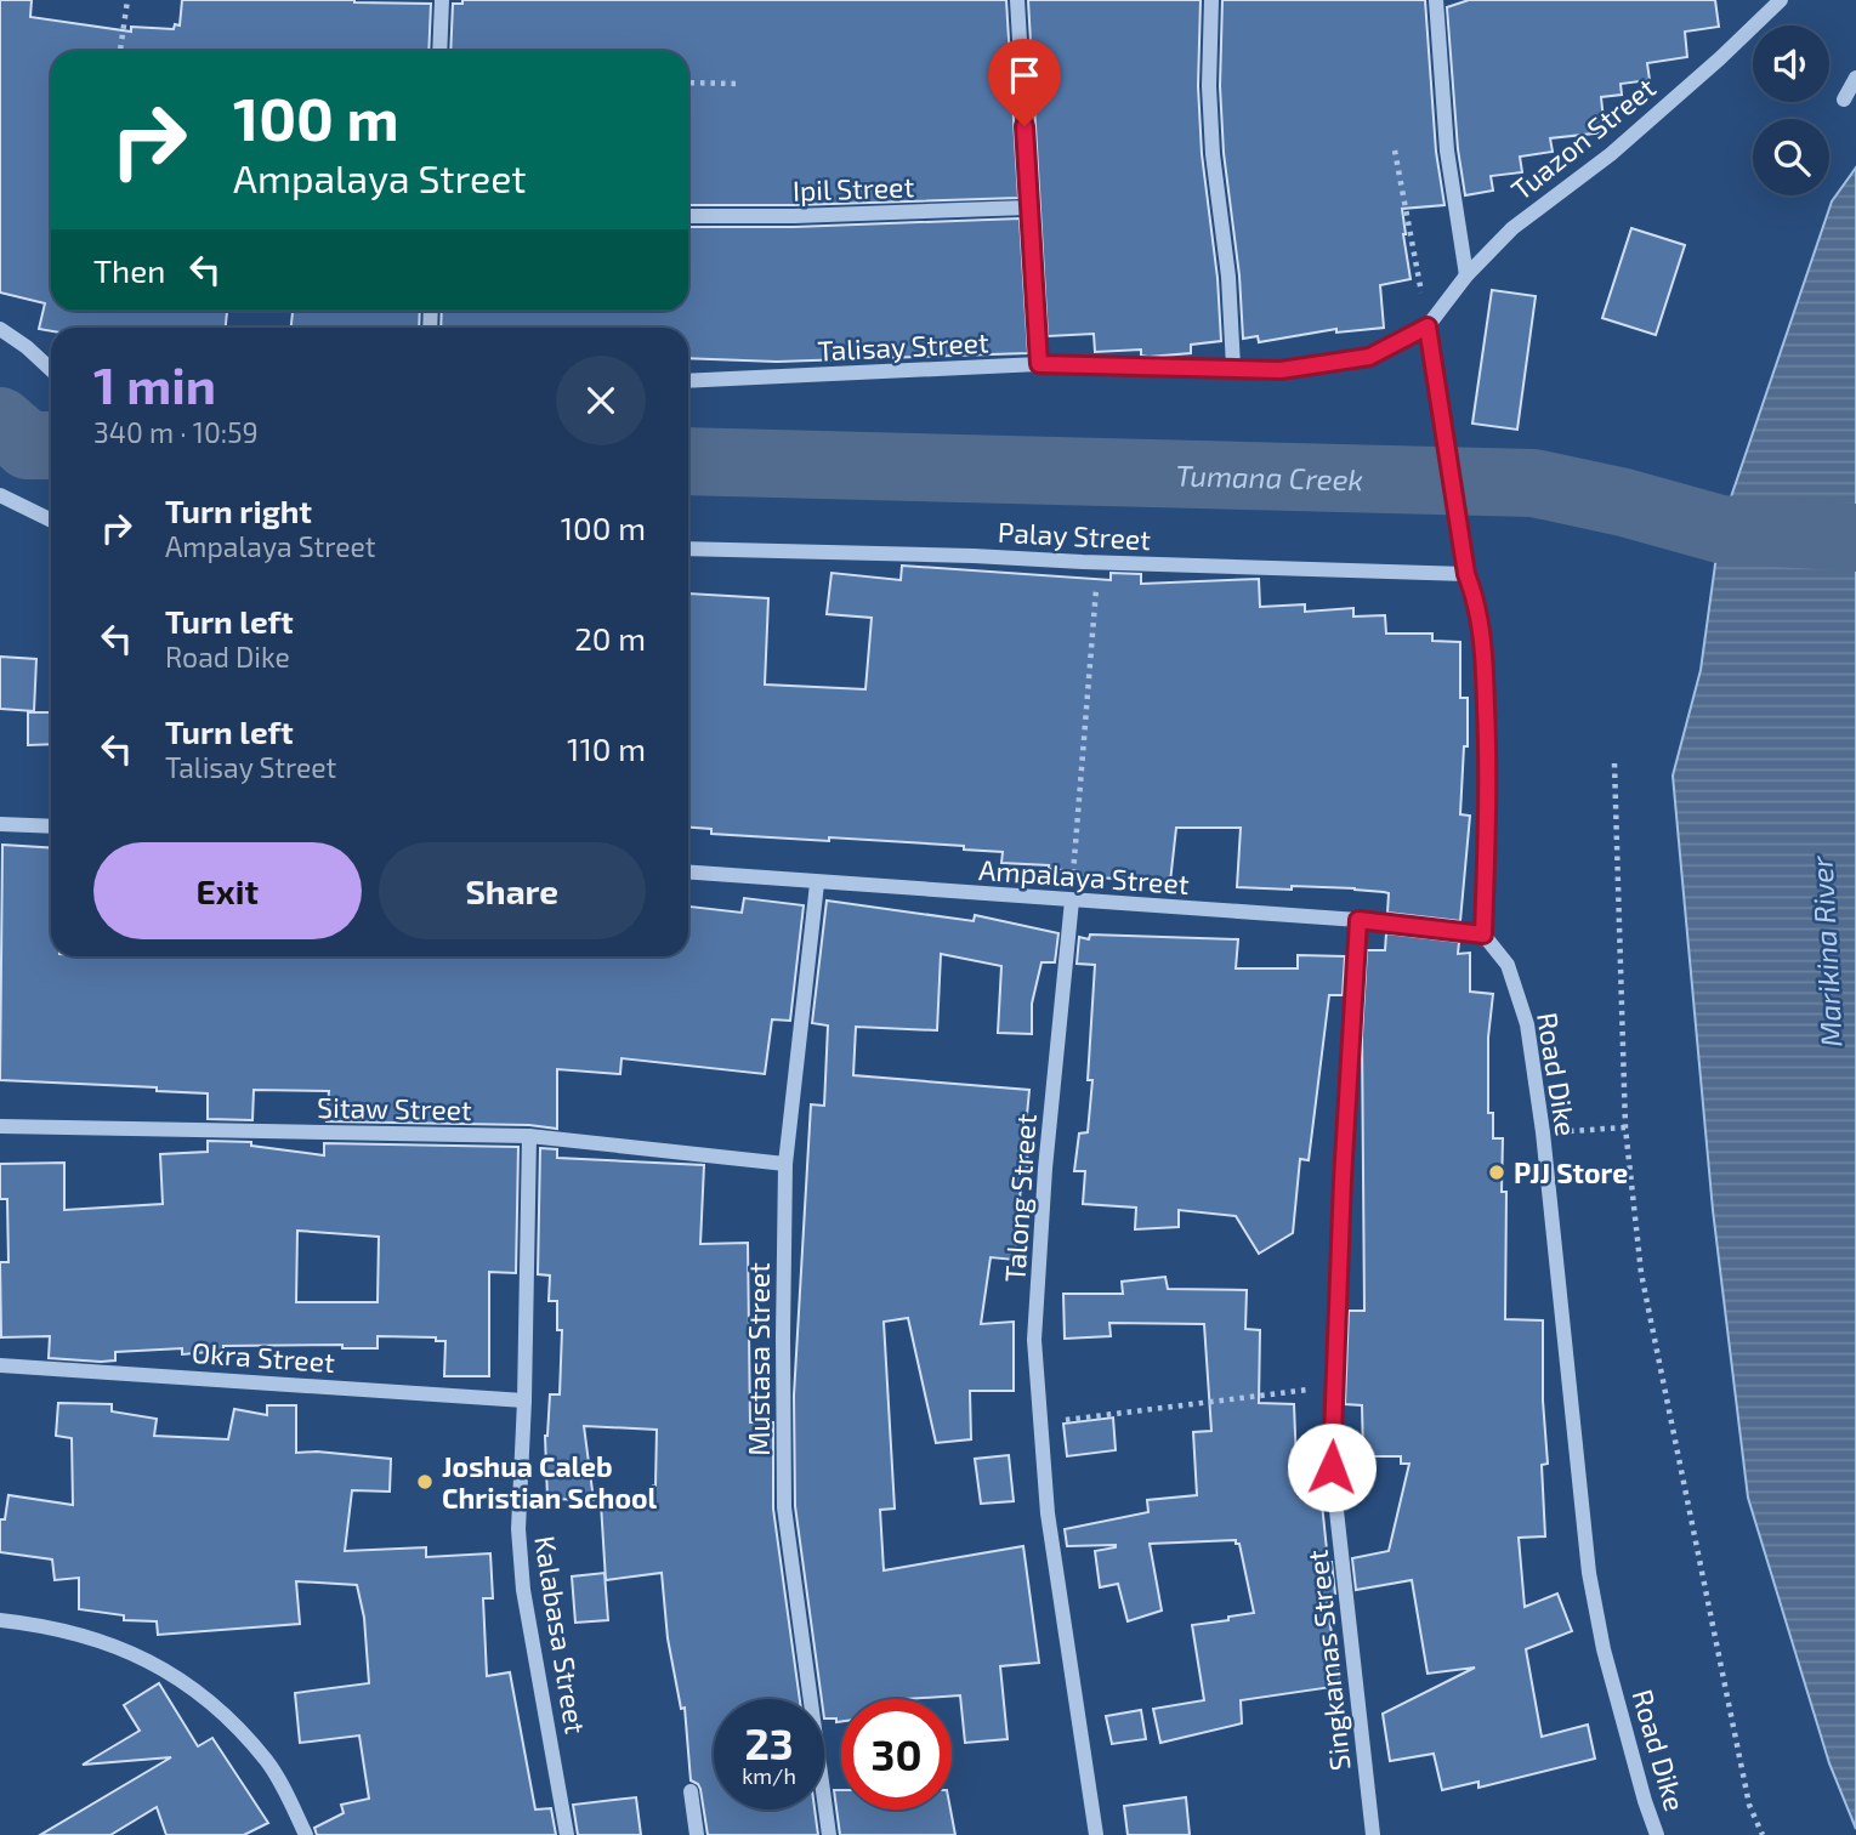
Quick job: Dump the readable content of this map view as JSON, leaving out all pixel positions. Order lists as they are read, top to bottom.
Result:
{
  "streets": {
    "street": [
      "Tuazon Street",
      "Ipil Street",
      "Talisay Street",
      "Palay Street",
      "Ampalaya Street",
      "Road Dike",
      "Sitaw Street",
      "Talong Street",
      "Okra Street",
      "Mustasa Street",
      "Kalabasa Street",
      "Singkamas Street"
    ]
  },
  "crossings": [
    ["Tuazon Street", "Talisay Street"],
    ["Ampalaya Street", "Road Dike"],
    ["Ampalaya Street", "Talong Street"],
    ["Ampalaya Street", "Mustasa Street"],
    ["Ampalaya Street", "Singkamas Street"],
    ["Sitaw Street", "Mustasa Street"],
    ["Sitaw Street", "Kalabasa Street"],
    ["Okra Street", "Kalabasa Street"]
  ],
  "water": ["Tumana Creek", "Marikina River"],
  "places": ["PJJ Store", "Joshua Caleb Christian School"],
  "page": {
    "turn": ["100 m", "Ampalaya Street"],
    "then": "Then",
    "heading": ["1 min", "340 m · 10:59"],
    "list": [
      {
        "name": "Turn right",
        "note": "Ampalaya Street",
        "value": "100 m"
      },
      {
        "name": "Turn left",
        "note": "Road Dike",
        "value": "20 m"
      },
      {
        "name": "Turn left",
        "note": "Talisay Street",
        "value": "110 m"
      }
    ],
    "buttons": ["Exit", "Share"],
    "speed": "23 km/h",
    "limit": "30"
  }
}
